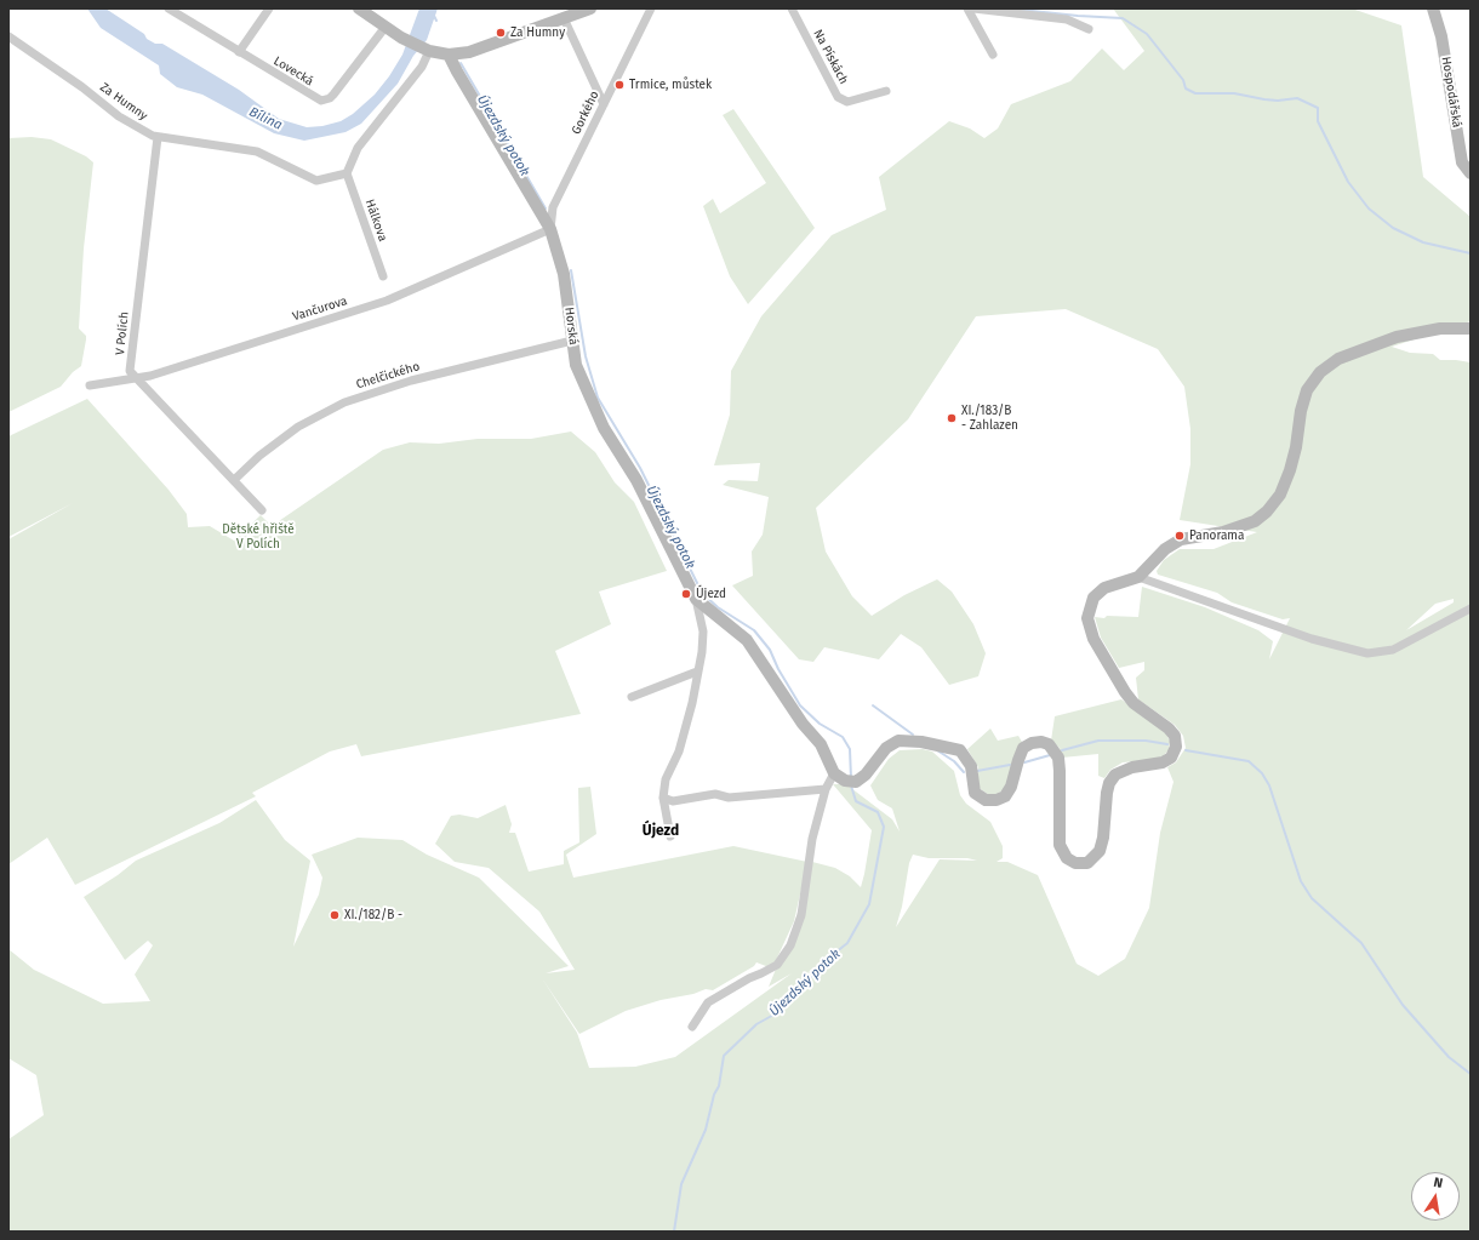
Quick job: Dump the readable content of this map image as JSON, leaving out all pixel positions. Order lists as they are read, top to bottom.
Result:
{
  "streets": {
    "street": [
      "Na Pískách",
      "Lovecká",
      "Hospodářská",
      "Za Humny",
      "Gorkého",
      "Hálkova",
      "Vančurova",
      "Horská",
      "V Polích",
      "Chelčického"
    ]
  },
  "crossings": [
    ["Za Humny", "Hálkova"],
    ["Za Humny", "V Polích"],
    ["Gorkého", "Vančurova"],
    ["Gorkého", "Horská"],
    ["Vančurova", "Horská"],
    ["Vančurova", "V Polích"],
    ["Horská", "Chelčického"]
  ],
  "districts": ["Újezd"],
  "water": ["Bílina", "Újezdský potok"],
  "parks": ["Dětské hřiště V Polích"],
  "places": [
    "Za Humny",
    "Trmice, můstek",
    "XI./183/B - Zahlazen",
    "Panorama",
    "Újezd",
    "XI./182/B -"
  ],
  "north": "top"
}
